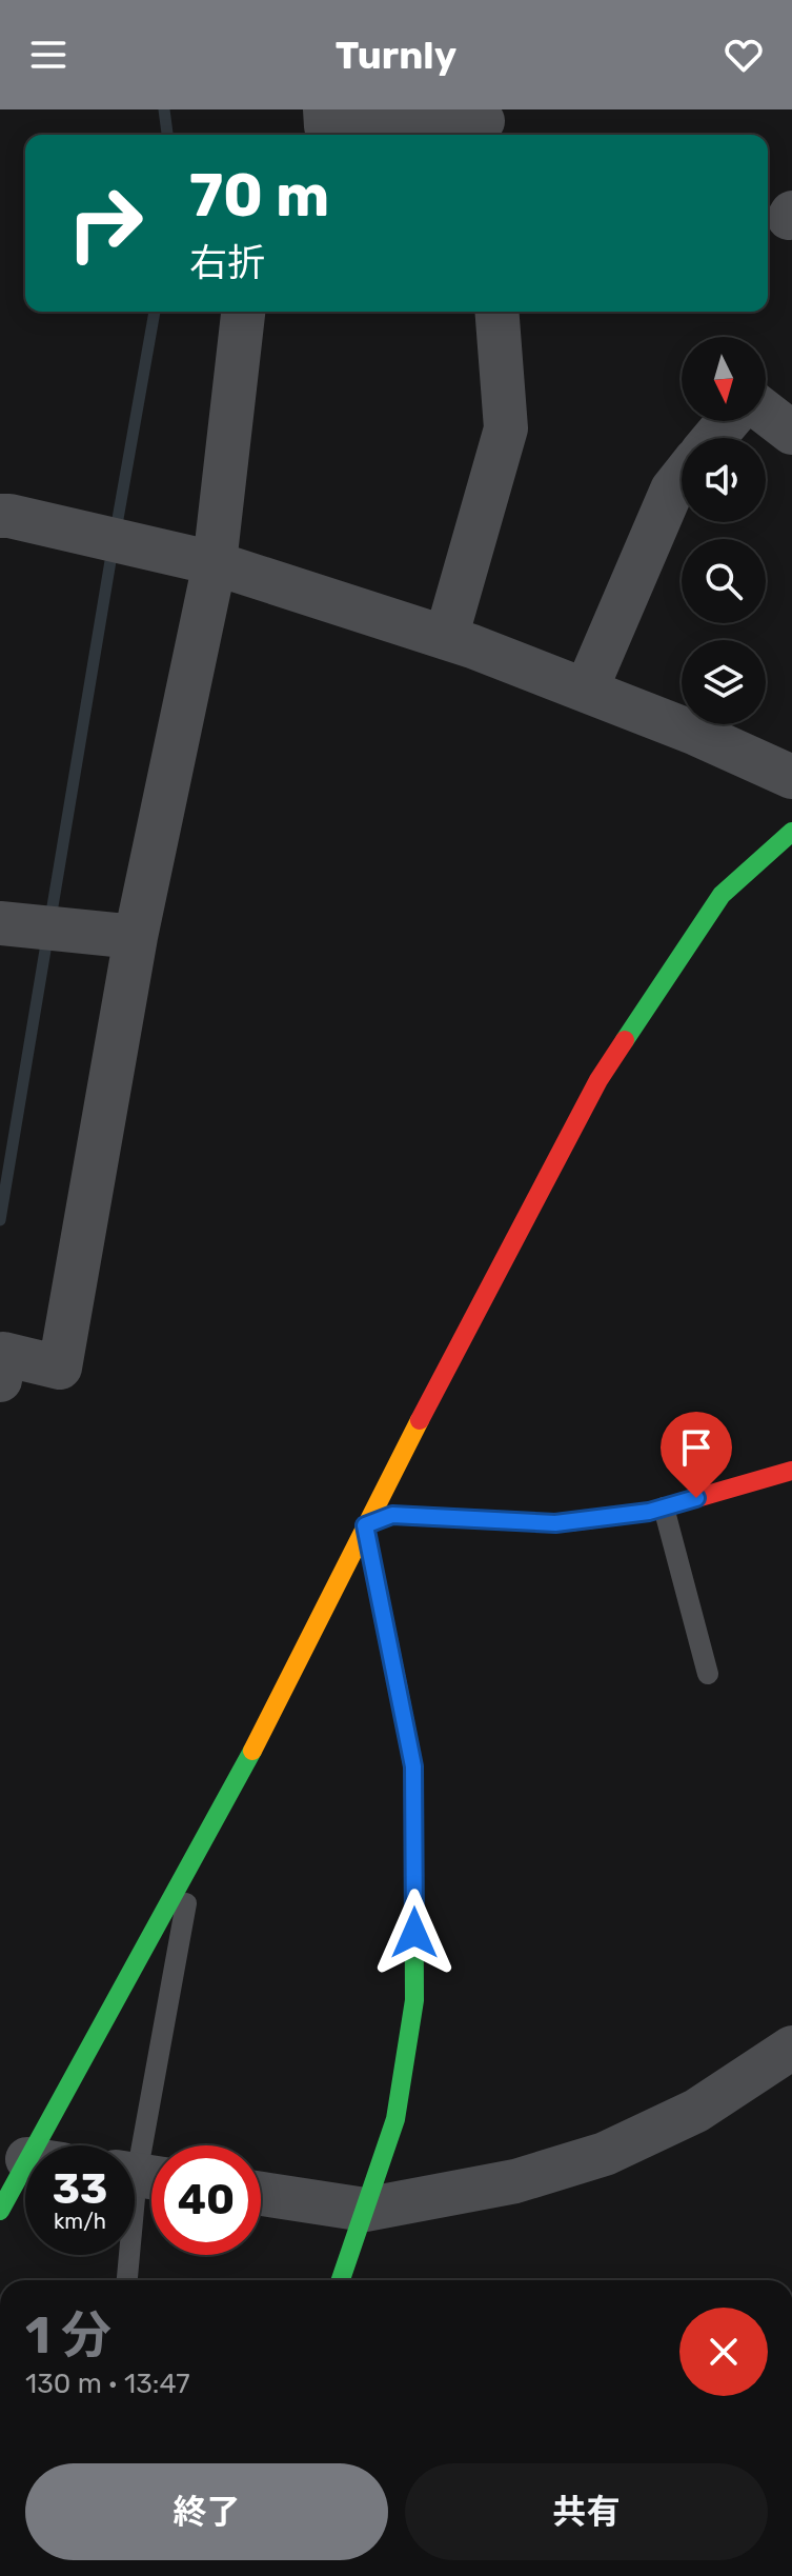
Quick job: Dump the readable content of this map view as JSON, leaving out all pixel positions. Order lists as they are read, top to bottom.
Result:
{
  "north": "bottom",
  "page": {
    "header": "Turnly",
    "turn": ["70 m", "右折"],
    "speed": "33 km/h",
    "limit": "40",
    "heading": ["1 分", "130 m · 13:47"],
    "buttons": ["終了", "共有"]
  }
}
